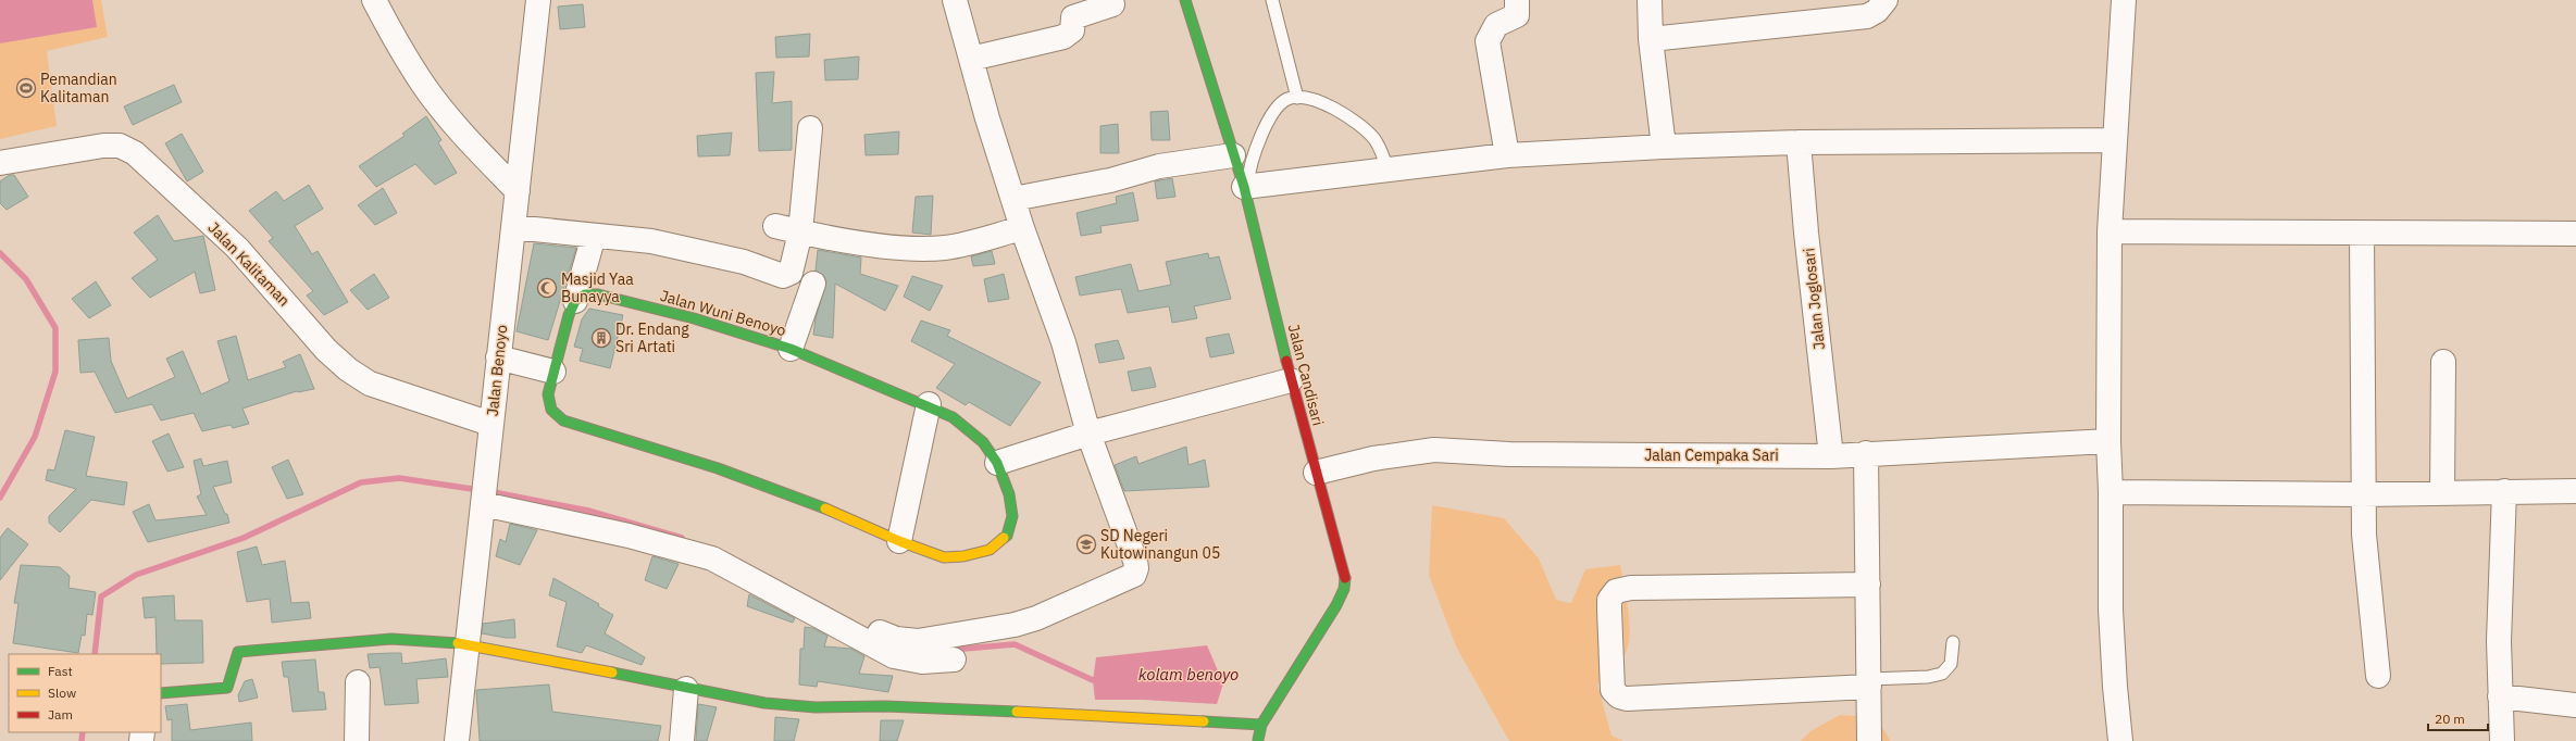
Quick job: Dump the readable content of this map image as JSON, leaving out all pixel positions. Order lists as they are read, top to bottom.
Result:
{
  "streets": {
    "street": [
      "Jalan Kalitaman",
      "Jalan Joglosari",
      "Jalan Wuni Benoyo",
      "Jalan Benoyo",
      "Jalan Candisari",
      "Jalan Cempaka Sari"
    ]
  },
  "crossings": [
    ["Jalan Kalitaman", "Jalan Benoyo"],
    ["Jalan Joglosari", "Jalan Cempaka Sari"],
    ["Jalan Candisari", "Jalan Cempaka Sari"]
  ],
  "water": ["kolam benoyo"],
  "places": {
    "sports": ["Pemandian Kalitaman"],
    "mosque": ["Masjid Yaa Bunayya"],
    "building": ["Dr. Endang Sri Artati"],
    "school or university": ["SD Negeri Kutowinangun 05"]
  },
  "legend": ["Fast", "Slow", "Jam"],
  "scale_bar": "20 m"
}
